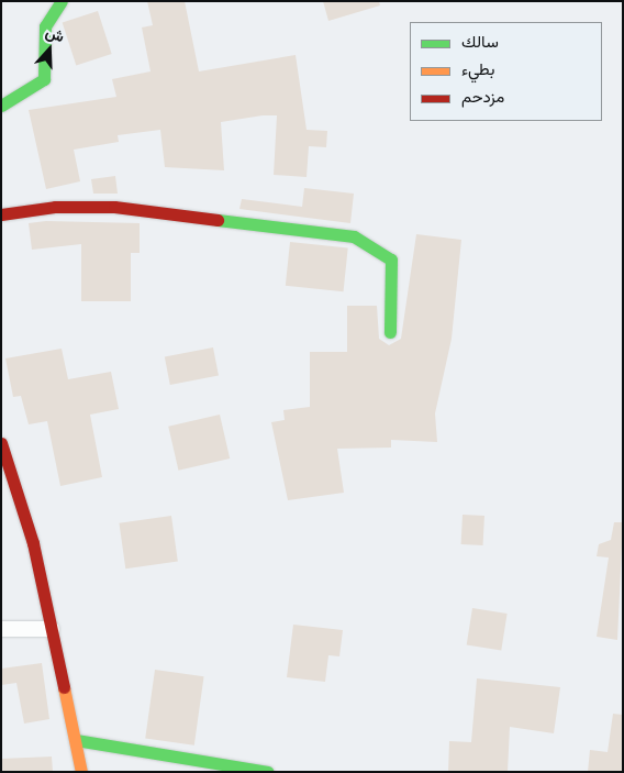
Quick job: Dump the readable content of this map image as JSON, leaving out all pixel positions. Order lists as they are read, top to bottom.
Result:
{
  "legend": ["سالك", "بطيء", "مزدحم"],
  "north": "top"
}
